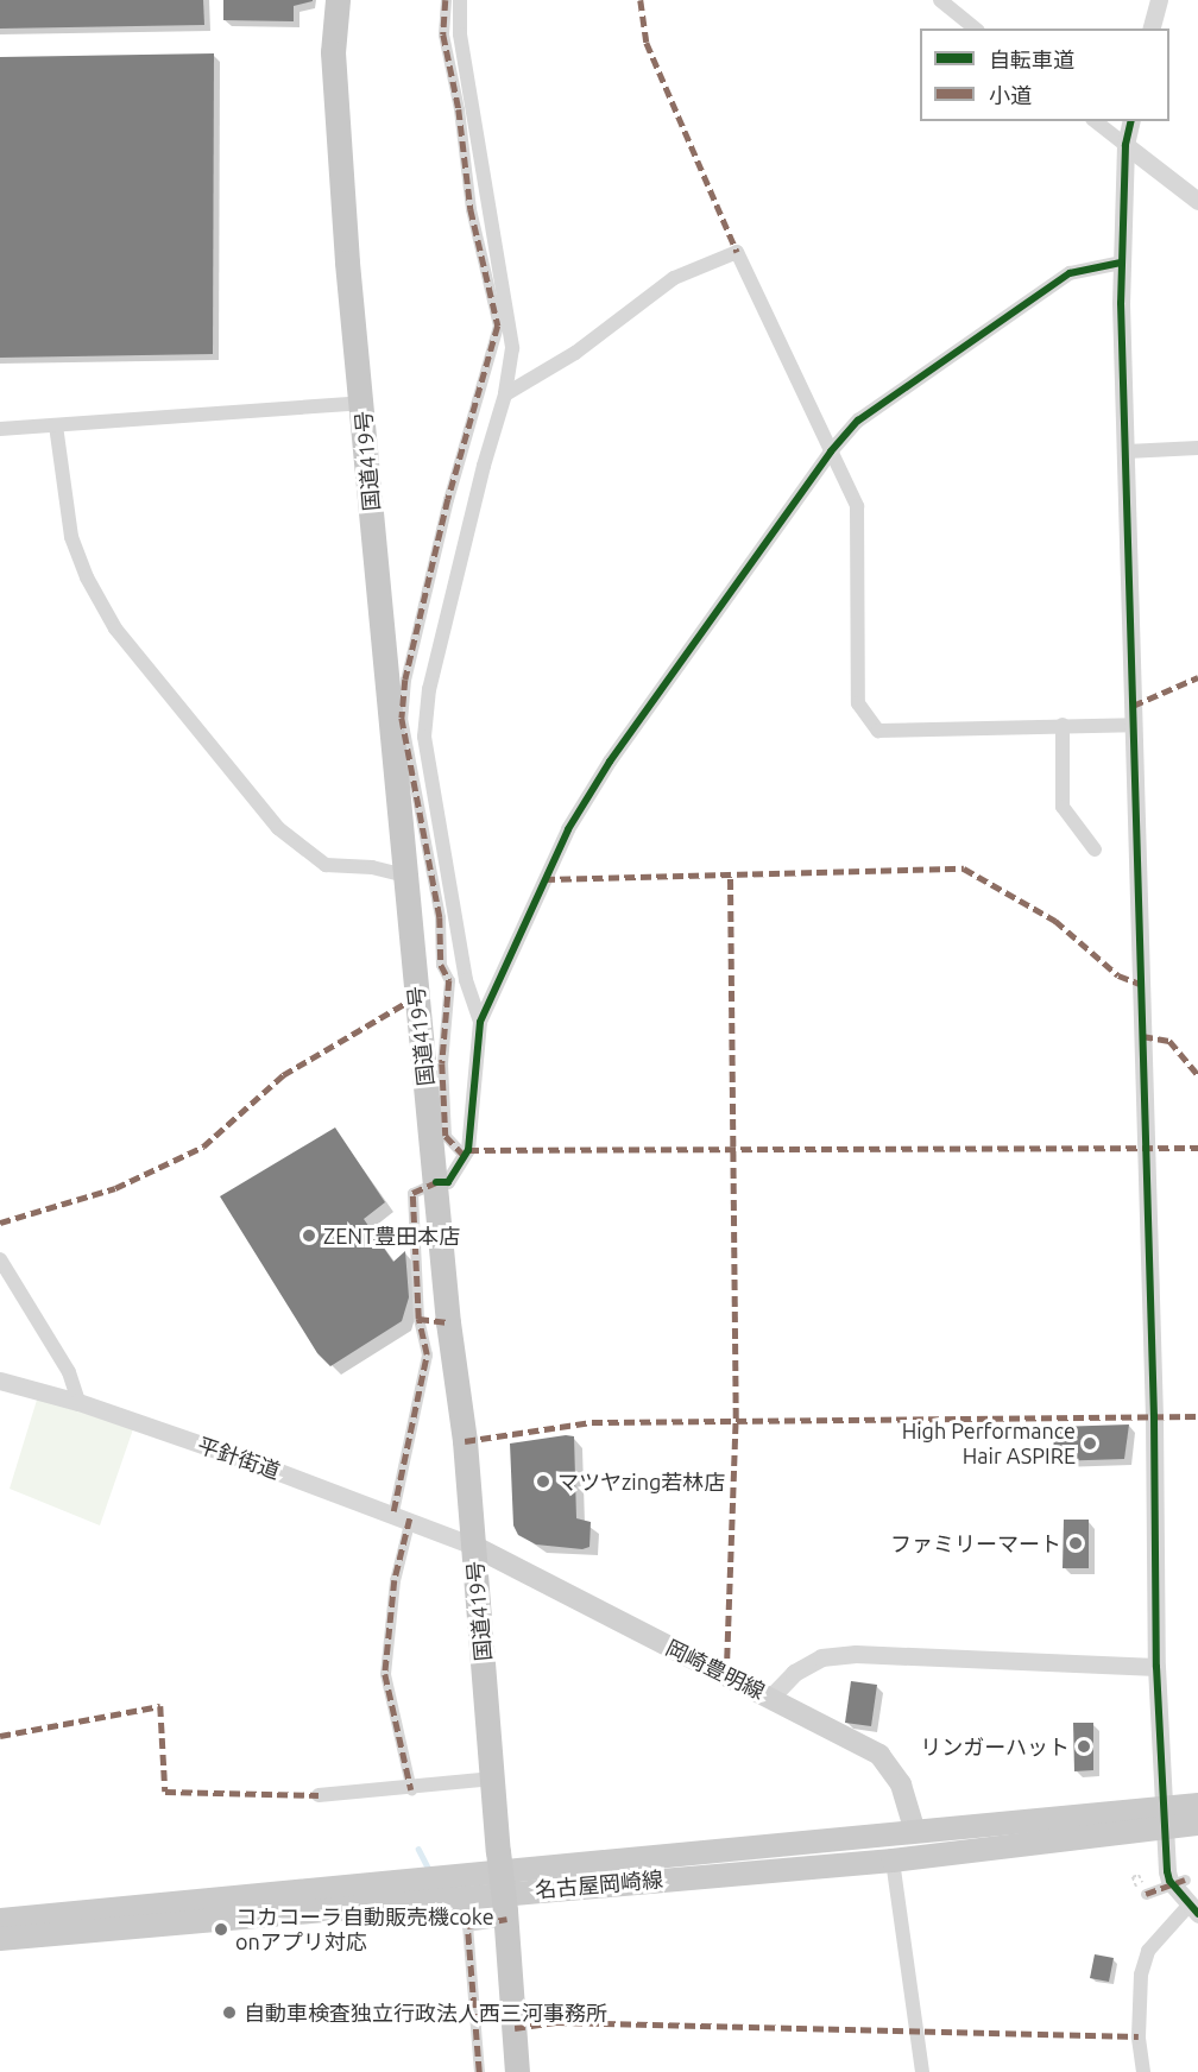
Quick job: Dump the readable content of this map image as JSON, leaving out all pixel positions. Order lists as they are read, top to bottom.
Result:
{
  "streets": {
    "highway": ["国道419号"],
    "main road": ["岡崎豊明線", "名古屋岡崎線"],
    "street": ["平針街道"]
  },
  "crossings": [
    ["国道419号", "平針街道"],
    ["国道419号", "岡崎豊明線"],
    ["平針街道", "岡崎豊明線"],
    ["岡崎豊明線", "名古屋岡崎線"]
  ],
  "places": [
    "ZENT豊田本店",
    "High Performance Hair ASPIRE",
    "マツヤzing若林店",
    "ファミリーマート",
    "リンガーハット",
    "コカコーラ自動販売機coke onアプリ対応",
    "自動車検査独立行政法人西三河事務所"
  ],
  "legend": ["自転車道", "小道"]
}
